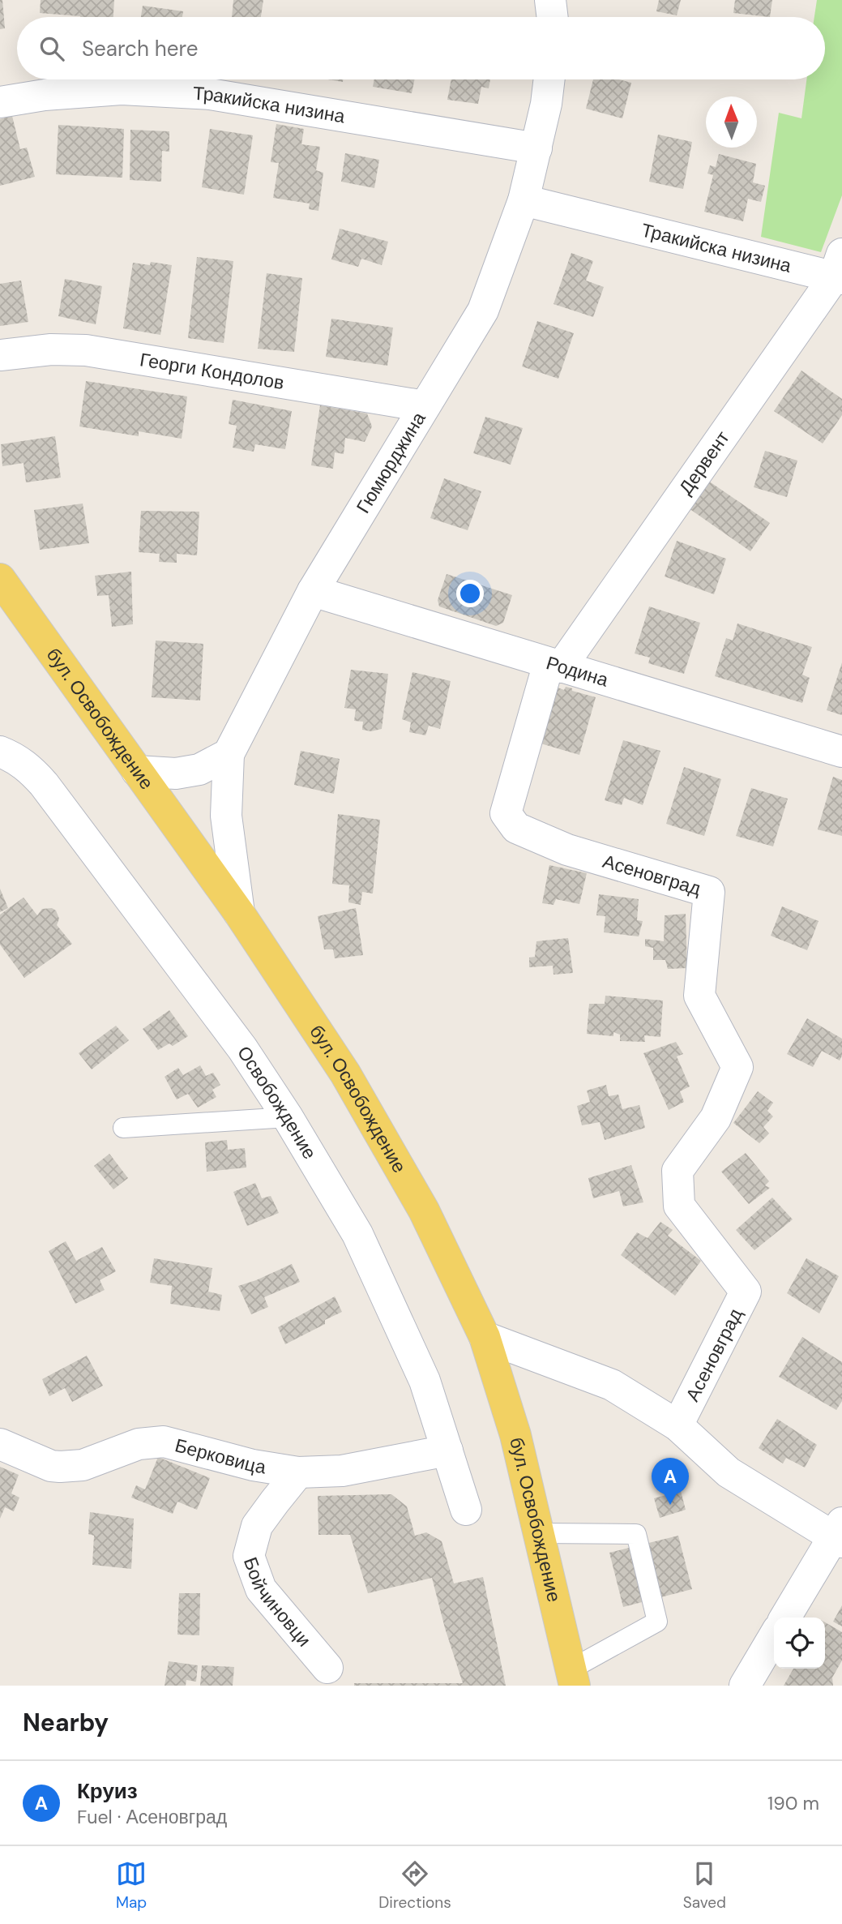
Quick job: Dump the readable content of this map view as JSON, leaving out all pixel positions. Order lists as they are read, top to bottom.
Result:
{
  "streets": {
    "main road": ["бул. Освобождение"],
    "street": [
      "Тракийска низина",
      "Георги Кондолов",
      "Гюмюрджина",
      "Дервент",
      "Родина",
      "Асеновград",
      "Освобождение",
      "Берковица",
      "Бойчиновци"
    ]
  },
  "crossings": [
    ["Тракийска низина", "Гюмюрджина"],
    ["Тракийска низина", "Дервент"],
    ["Георги Кондолов", "Гюмюрджина"],
    ["Гюмюрджина", "Родина"],
    ["Дервент", "Родина"],
    ["Дервент", "Асеновград"],
    ["Родина", "Асеновград"],
    ["Освобождение", "Берковица"],
    ["Берковица", "Бойчиновци"]
  ],
  "north": "top",
  "page": {
    "search": "Search here",
    "pins": "A",
    "heading": "Nearby",
    "list": [
      {
        "mark": "A",
        "name": "Круиз",
        "note": "Fuel · Асеновград",
        "value": "190 m"
      }
    ],
    "nav": ["Map", "Directions", "Saved"]
  }
}
